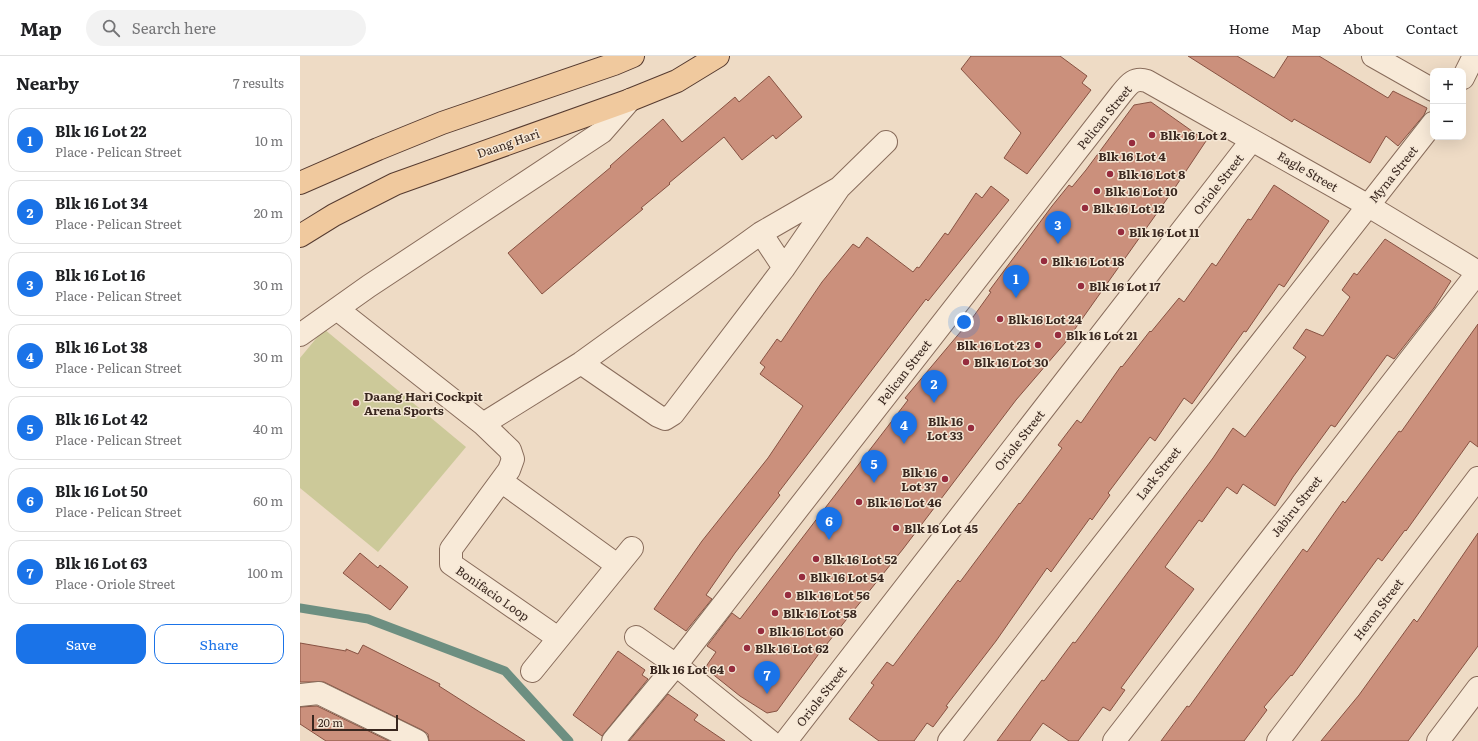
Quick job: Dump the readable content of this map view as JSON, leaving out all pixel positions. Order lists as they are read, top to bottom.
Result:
{
  "streets": {
    "main road": ["Daang Hari"],
    "street": [
      "Pelican Street",
      "Eagle Street",
      "Myna Street",
      "Oriole Street",
      "Lark Street",
      "Jabiru Street",
      "Bonifacio Loop",
      "Heron Street"
    ]
  },
  "crossings": [
    ["Pelican Street", "Eagle Street"],
    ["Eagle Street", "Myna Street"],
    ["Eagle Street", "Oriole Street"],
    ["Eagle Street", "Lark Street"],
    ["Eagle Street", "Jabiru Street"],
    ["Myna Street", "Lark Street"]
  ],
  "places": [
    "Blk 16 Lot 2",
    "Blk 16 Lot 4",
    "Blk 16 Lot 8",
    "Blk 16 Lot 10",
    "Blk 16 Lot 12",
    "Blk 16 Lot 11",
    "Blk 16 Lot 18",
    "Blk 16 Lot 17",
    "Blk 16 Lot 24",
    "Blk 16 Lot 21",
    "Blk 16 Lot 23",
    "Blk 16 Lot 30",
    "Daang Hari Cockpit Arena Sports",
    "Blk 16 Lot 33",
    "Blk 16 Lot 37",
    "Blk 16 Lot 46",
    "Blk 16 Lot 45",
    "Blk 16 Lot 52",
    "Blk 16 Lot 54",
    "Blk 16 Lot 56",
    "Blk 16 Lot 58",
    "Blk 16 Lot 60",
    "Blk 16 Lot 62",
    "Blk 16 Lot 64"
  ],
  "scale_bar": "20 m",
  "page": {
    "header": "Map",
    "search": "Search here",
    "nav": [
      "Home",
      "Map",
      "About",
      "Contact"
    ],
    "heading": ["Nearby", "7 results"],
    "map_buttons": ["+", "−"],
    "list": [
      {
        "mark": "1",
        "name": "Blk 16 Lot 22",
        "note": "Place · Pelican Street",
        "value": "10 m"
      },
      {
        "mark": "2",
        "name": "Blk 16 Lot 34",
        "note": "Place · Pelican Street",
        "value": "20 m"
      },
      {
        "mark": "3",
        "name": "Blk 16 Lot 16",
        "note": "Place · Pelican Street",
        "value": "30 m"
      },
      {
        "mark": "4",
        "name": "Blk 16 Lot 38",
        "note": "Place · Pelican Street",
        "value": "30 m"
      },
      {
        "mark": "5",
        "name": "Blk 16 Lot 42",
        "note": "Place · Pelican Street",
        "value": "40 m"
      },
      {
        "mark": "6",
        "name": "Blk 16 Lot 50",
        "note": "Place · Pelican Street",
        "value": "60 m"
      },
      {
        "mark": "7",
        "name": "Blk 16 Lot 63",
        "note": "Place · Oriole Street",
        "value": "100 m"
      }
    ],
    "pins": [
      "3",
      "1",
      "2",
      "4",
      "5",
      "6",
      "7"
    ],
    "buttons": ["Save", "Share"],
    "scale": "20 m"
  }
}
